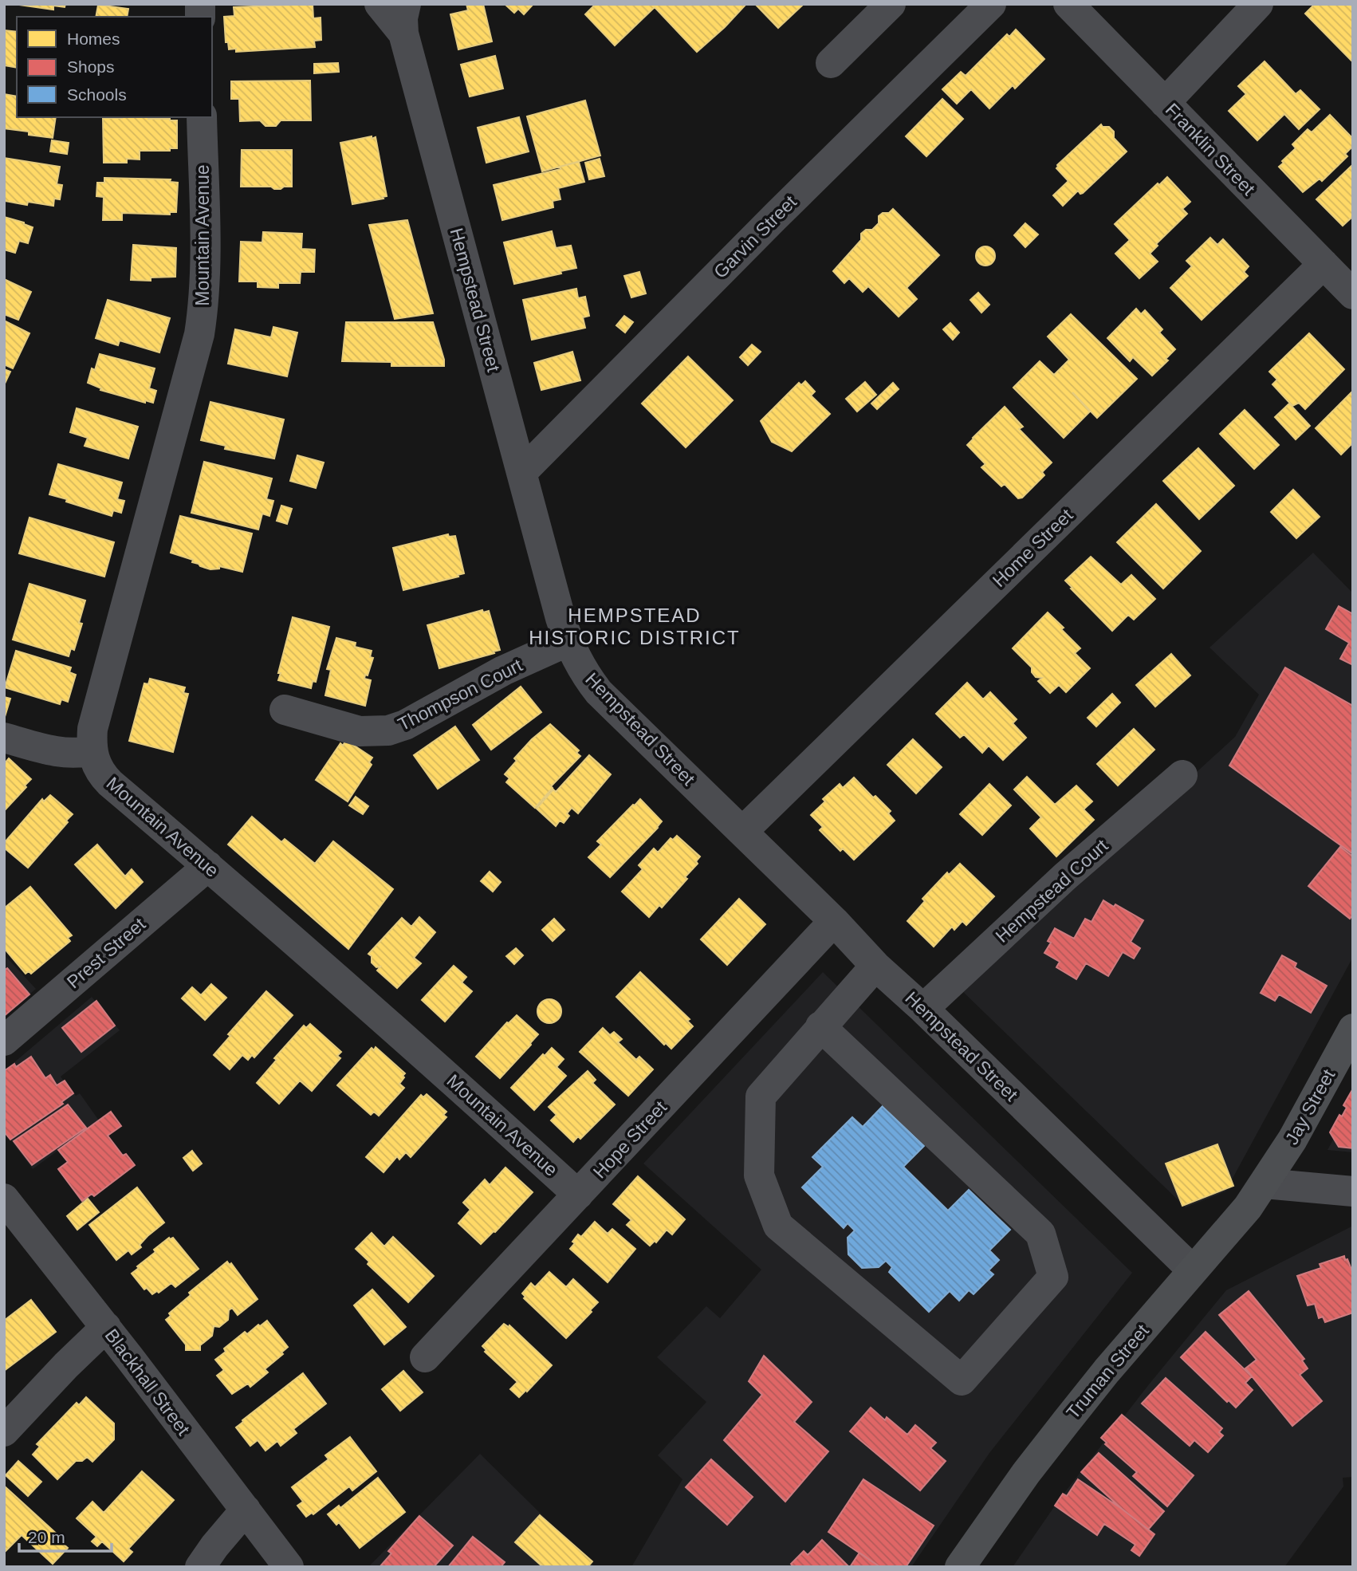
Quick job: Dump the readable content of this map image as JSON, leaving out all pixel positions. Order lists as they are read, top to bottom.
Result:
{
  "streets": {
    "main road": ["Jay Street", "Truman Street"],
    "street": [
      "Franklin Street",
      "Mountain Avenue",
      "Garvin Street",
      "Hempstead Street",
      "Home Street",
      "Thompson Court",
      "Hempstead Court",
      "Prest Street",
      "Hope Street",
      "Blackhall Street"
    ]
  },
  "crossings": [
    ["Franklin Street", "Home Street"],
    ["Mountain Avenue", "Prest Street"],
    ["Mountain Avenue", "Hope Street"],
    ["Garvin Street", "Hempstead Street"],
    ["Hempstead Street", "Home Street"],
    ["Hempstead Street", "Thompson Court"],
    ["Hempstead Street", "Hempstead Court"],
    ["Hempstead Street", "Hope Street"],
    ["Hempstead Street", "Truman Street"],
    ["Jay Street", "Truman Street"]
  ],
  "districts": ["HEMPSTEAD HISTORIC DISTRICT"],
  "legend": ["Homes", "Shops", "Schools"],
  "scale_bar": "20 m"
}
